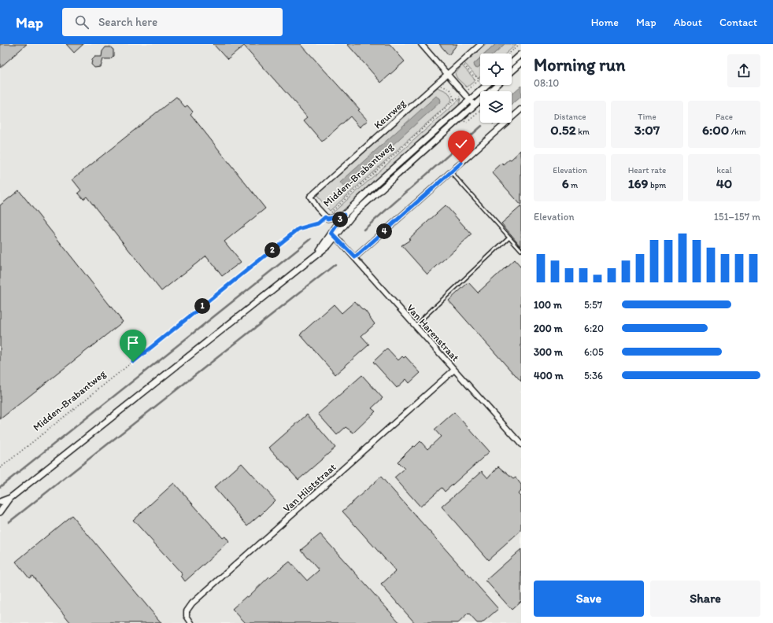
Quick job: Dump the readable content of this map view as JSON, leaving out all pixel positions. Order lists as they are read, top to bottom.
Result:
{
  "streets": {
    "street": [
      "Keurweg",
      "Midden-Brabantweg",
      "Van Harenstraat",
      "Van Hilststraat"
    ]
  },
  "crossings": [
    ["Keurweg", "Midden-Brabantweg"],
    ["Midden-Brabantweg", "Van Harenstraat"],
    ["Van Harenstraat", "Van Hilststraat"]
  ],
  "page": {
    "header": "Map",
    "search": "Search here",
    "nav": [
      "Home",
      "Map",
      "About",
      "Contact"
    ],
    "heading": ["Morning run", "08:10"],
    "stats": [
      ["Distance", "0.52 km"],
      ["Time", "3:07"],
      ["Pace", "6:00 /km"],
      ["Elevation", "6 m"],
      ["Heart rate", "169 bpm"],
      ["kcal", "40"]
    ],
    "chart": ["Elevation", "151–157 m"],
    "pins": [
      "3",
      "4",
      "2",
      "1"
    ],
    "list": [
      {
        "name": "100 m",
        "note": "5:57"
      },
      {
        "name": "200 m",
        "note": "6:20"
      },
      {
        "name": "300 m",
        "note": "6:05"
      },
      {
        "name": "400 m",
        "note": "5:36"
      }
    ],
    "buttons": ["Save", "Share"]
  }
}
